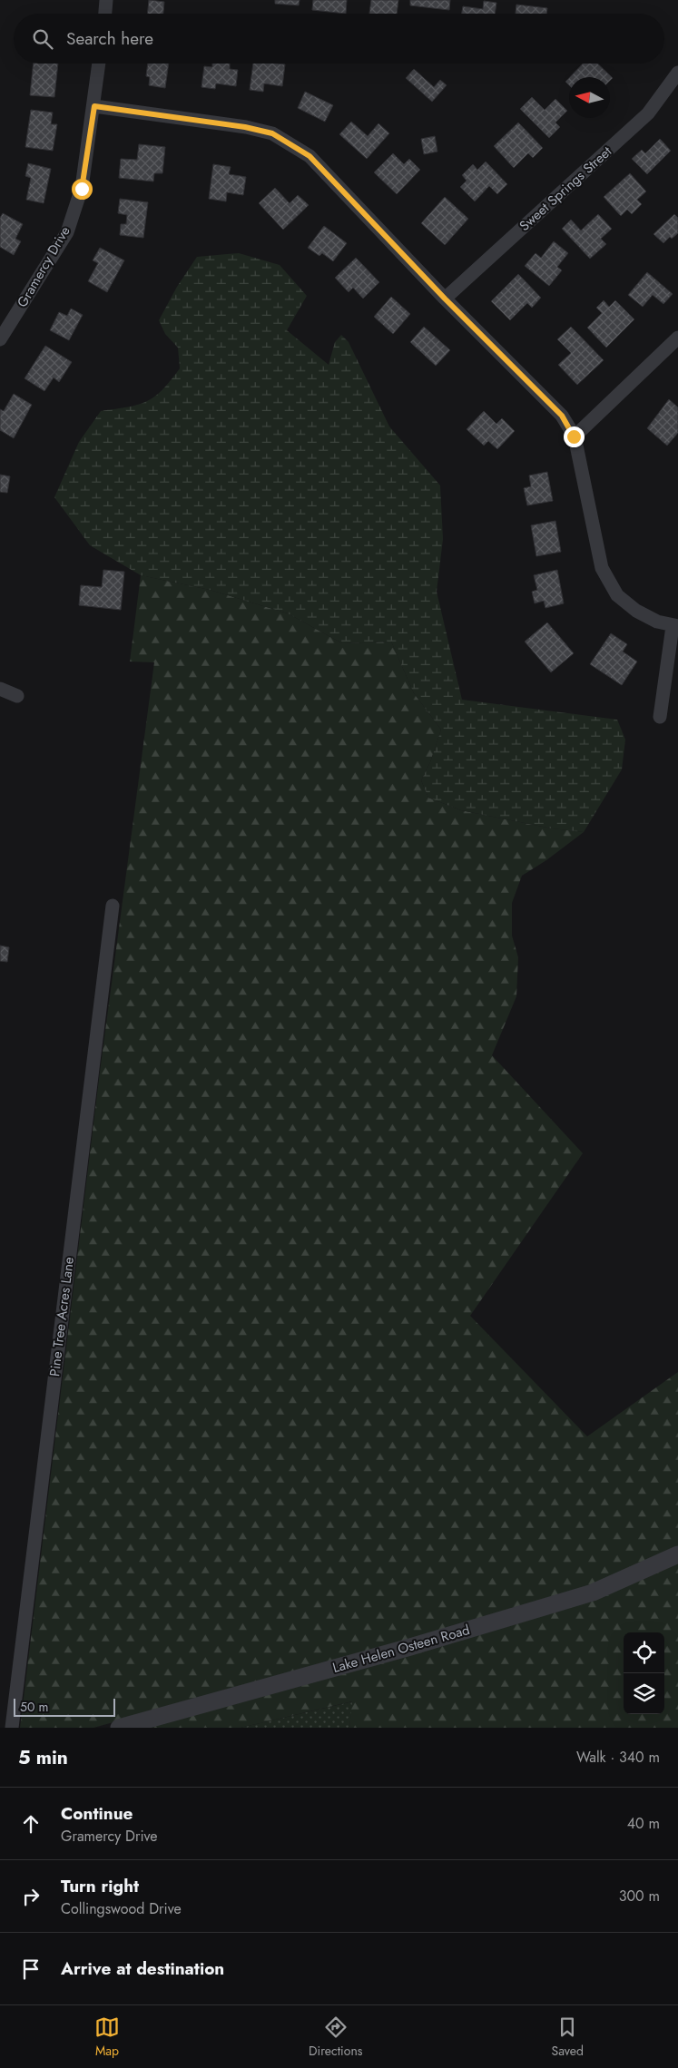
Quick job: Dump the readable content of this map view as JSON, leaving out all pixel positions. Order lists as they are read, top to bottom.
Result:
{
  "streets": {
    "street": [
      "Sweet Springs Street",
      "Gramercy Drive",
      "Pine Tree Acres Lane",
      "Lake Helen Osteen Road"
    ]
  },
  "scale_bar": "50 m",
  "north": "left",
  "page": {
    "search": "Search here",
    "scale": "50 m",
    "heading": ["5 min", "Walk · 340 m"],
    "list": [
      ["Continue", "Gramercy Drive", "40 m"],
      ["Turn right", "Collingswood Drive", "300 m"],
      "Arrive at destination"
    ],
    "nav": ["Map", "Directions", "Saved"]
  }
}
